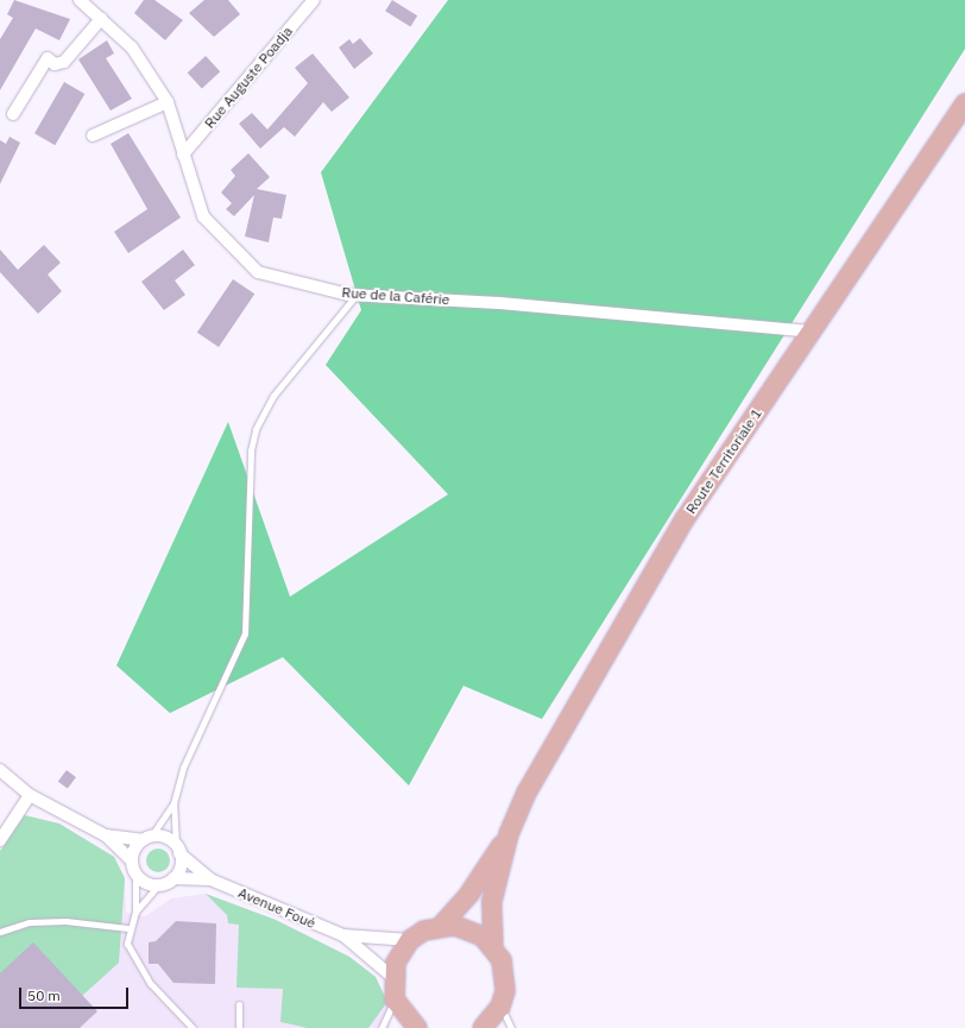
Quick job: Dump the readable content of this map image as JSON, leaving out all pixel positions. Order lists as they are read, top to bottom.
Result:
{
  "streets": {
    "main road": ["Route Territoriale 1"],
    "street": ["Rue Auguste Poadja", "Rue de la Caférie", "Avenue Foué"]
  },
  "crossings": [
    ["Rue Auguste Poadja", "Rue de la Caférie"],
    ["Rue de la Caférie", "Route Territoriale 1"]
  ],
  "scale_bar": "50 m"
}
